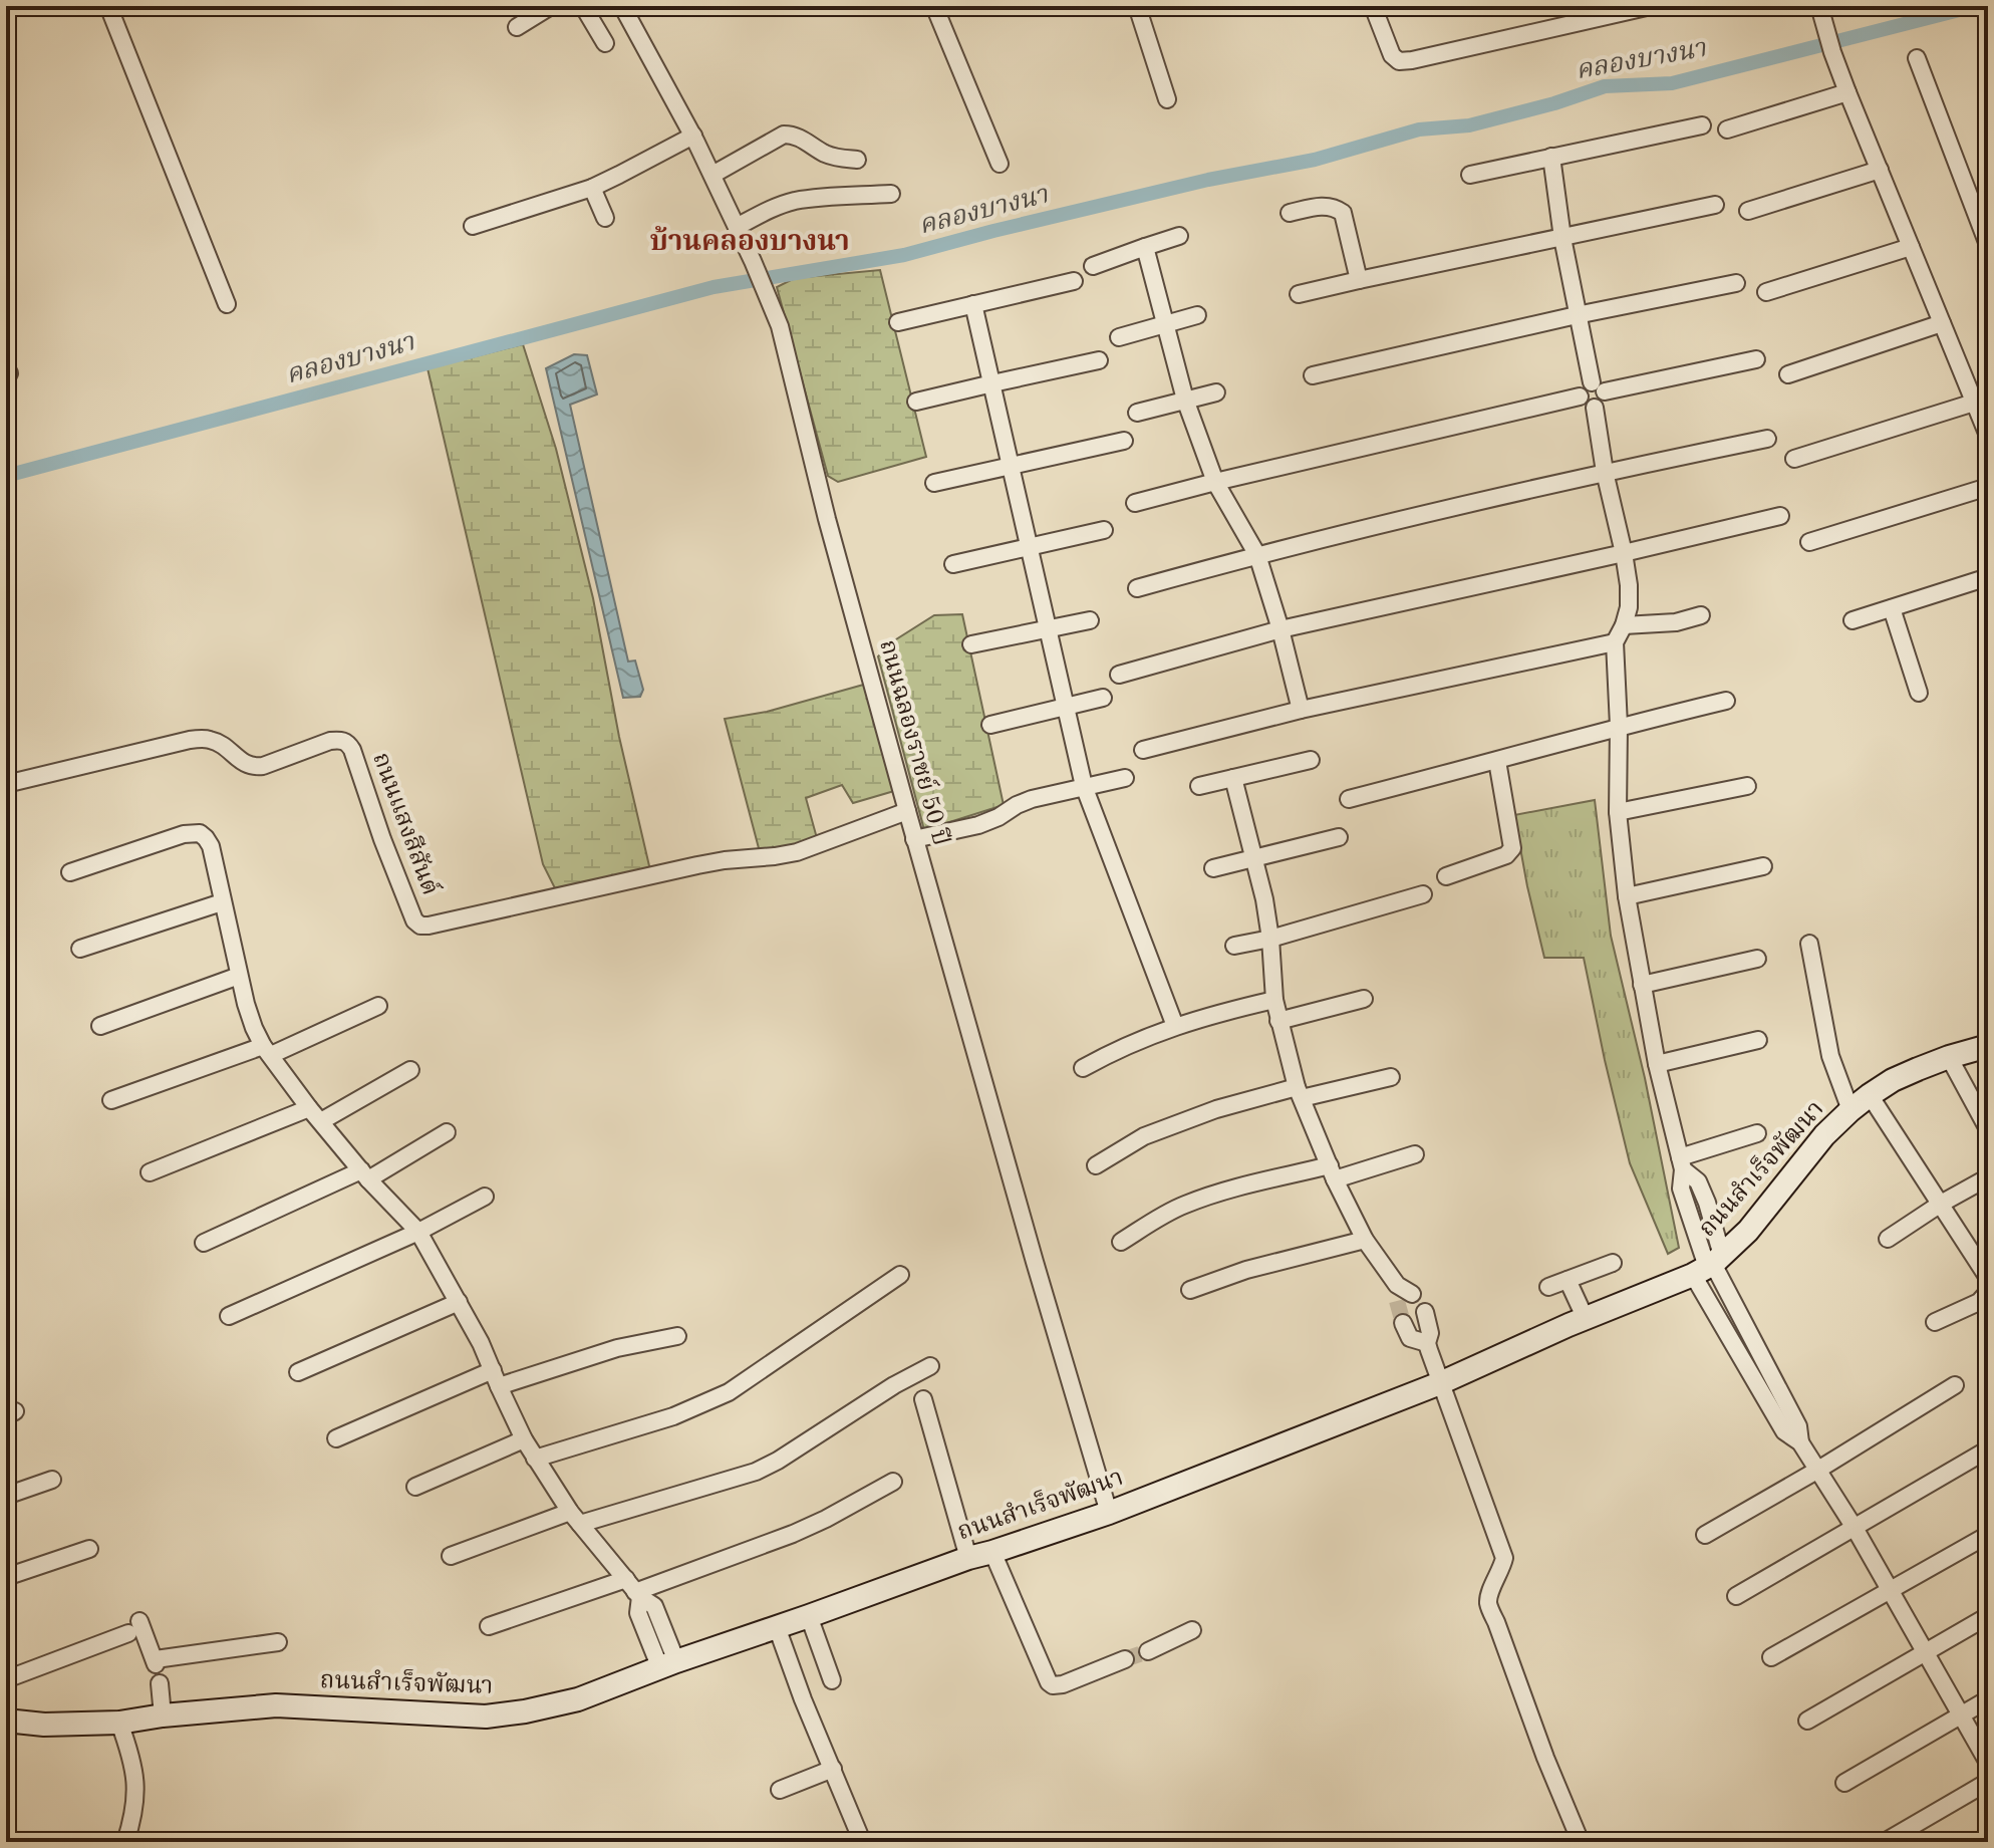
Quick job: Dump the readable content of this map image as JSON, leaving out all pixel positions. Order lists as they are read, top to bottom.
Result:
{
  "streets": {
    "street": ["ถนนฉลองราชย์ 50 ปี", "ถนนแสงสีสันต์", "ถนนสำเร็จพัฒนา"]
  },
  "crossings": [
    ["ถนนฉลองราชย์ 50 ปี", "ถนนแสงสีสันต์"],
    ["ถนนฉลองราชย์ 50 ปี", "ถนนสำเร็จพัฒนา"]
  ],
  "districts": ["บ้านคลองบางนา"],
  "water": ["คลองบางนา"]
}
